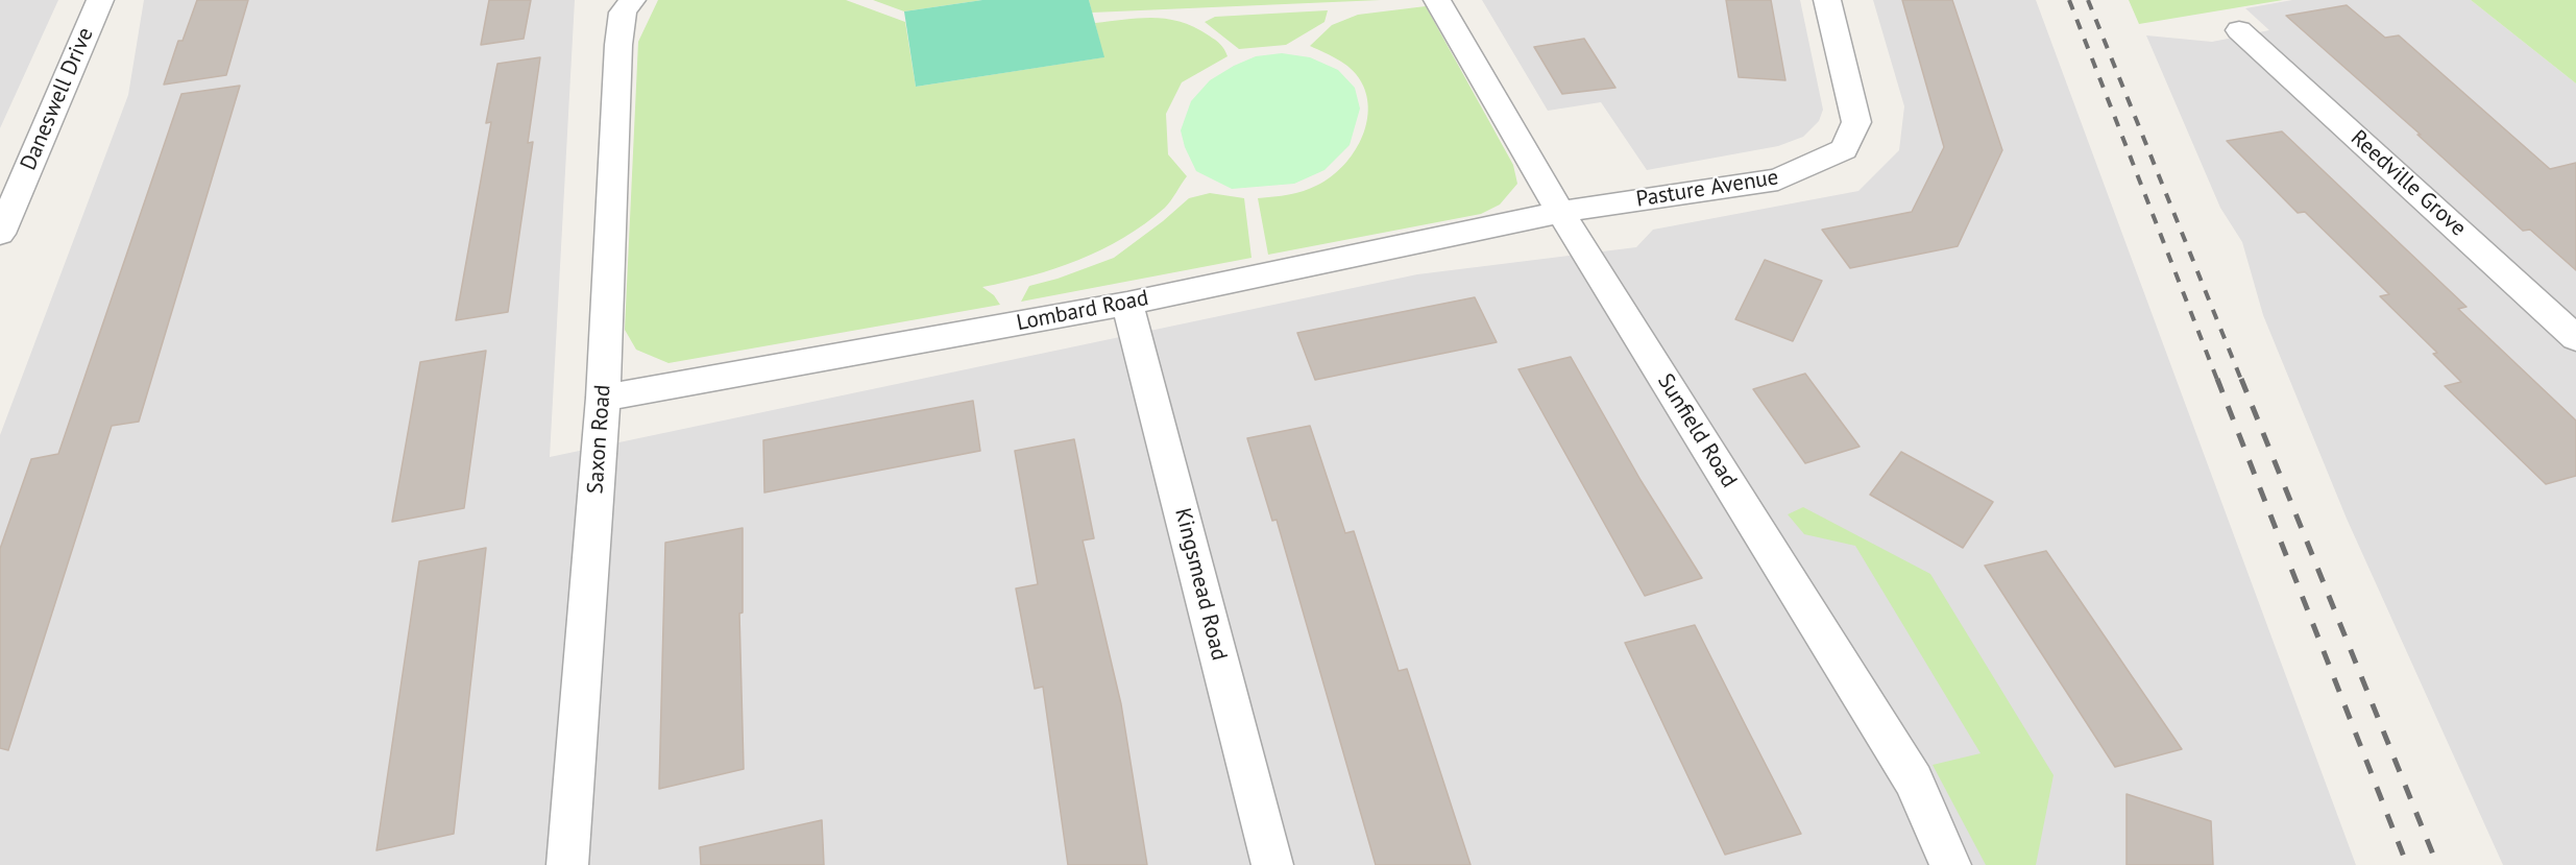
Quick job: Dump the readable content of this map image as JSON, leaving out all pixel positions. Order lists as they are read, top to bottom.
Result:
{
  "streets": {
    "street": [
      "Daneswell Drive",
      "Reedville Grove",
      "Pasture Avenue",
      "Lombard Road",
      "Sunfield Road",
      "Saxon Road",
      "Kingsmead Road"
    ]
  },
  "crossings": [
    ["Pasture Avenue", "Lombard Road"],
    ["Pasture Avenue", "Sunfield Road"],
    ["Lombard Road", "Sunfield Road"],
    ["Lombard Road", "Saxon Road"],
    ["Lombard Road", "Kingsmead Road"]
  ]
}
